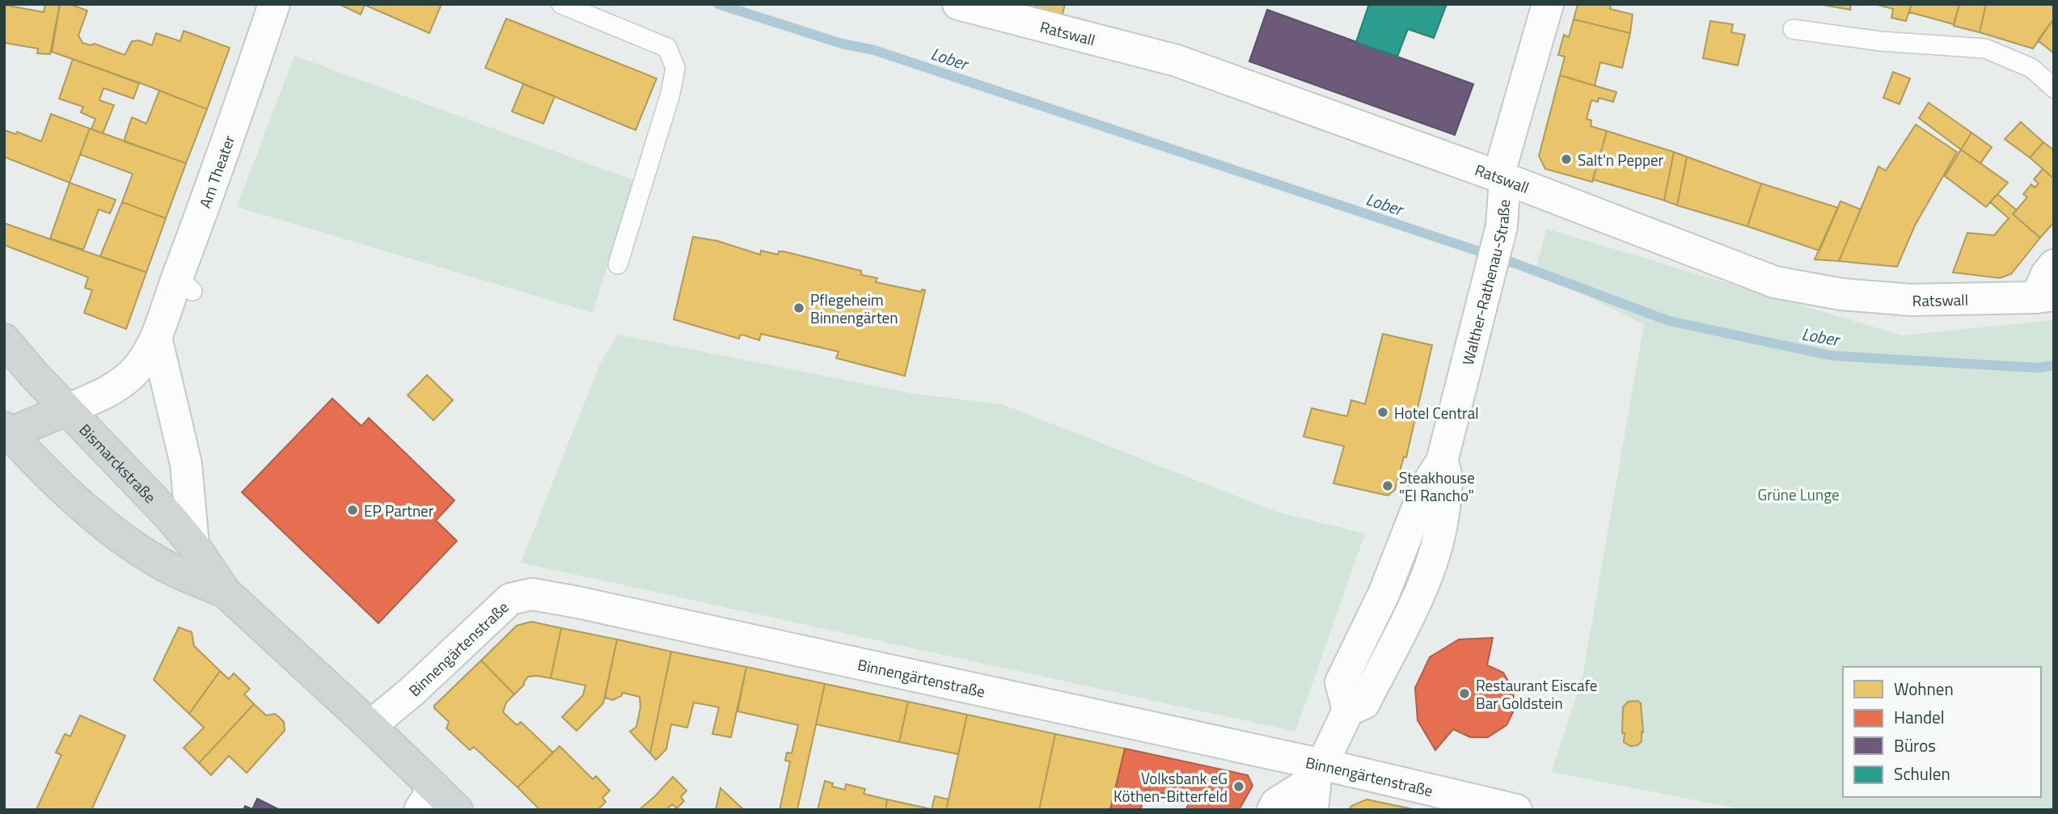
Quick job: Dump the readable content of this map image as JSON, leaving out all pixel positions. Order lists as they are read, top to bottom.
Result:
{
  "streets": {
    "main road": ["Bismarckstraße"],
    "street": [
      "Ratswall",
      "Am Theater",
      "Walther-Rathenau-Straße",
      "Binnengärtenstraße"
    ]
  },
  "crossings": [
    ["Ratswall", "Walther-Rathenau-Straße"],
    ["Am Theater", "Bismarckstraße"],
    ["Walther-Rathenau-Straße", "Binnengärtenstraße"],
    ["Bismarckstraße", "Binnengärtenstraße"]
  ],
  "water": ["Lober"],
  "parks": ["Grüne Lunge"],
  "places": [
    "Salt'n Pepper",
    "Pflegeheim Binnengärten",
    "Hotel Central",
    "Steakhouse \"El Rancho\"",
    "EP Partner",
    "Restaurant Eiscafe Bar Goldstein",
    "Volksbank eG Köthen-Bitterfeld"
  ],
  "legend": [
    "Wohnen",
    "Handel",
    "Büros",
    "Schulen"
  ]
}
